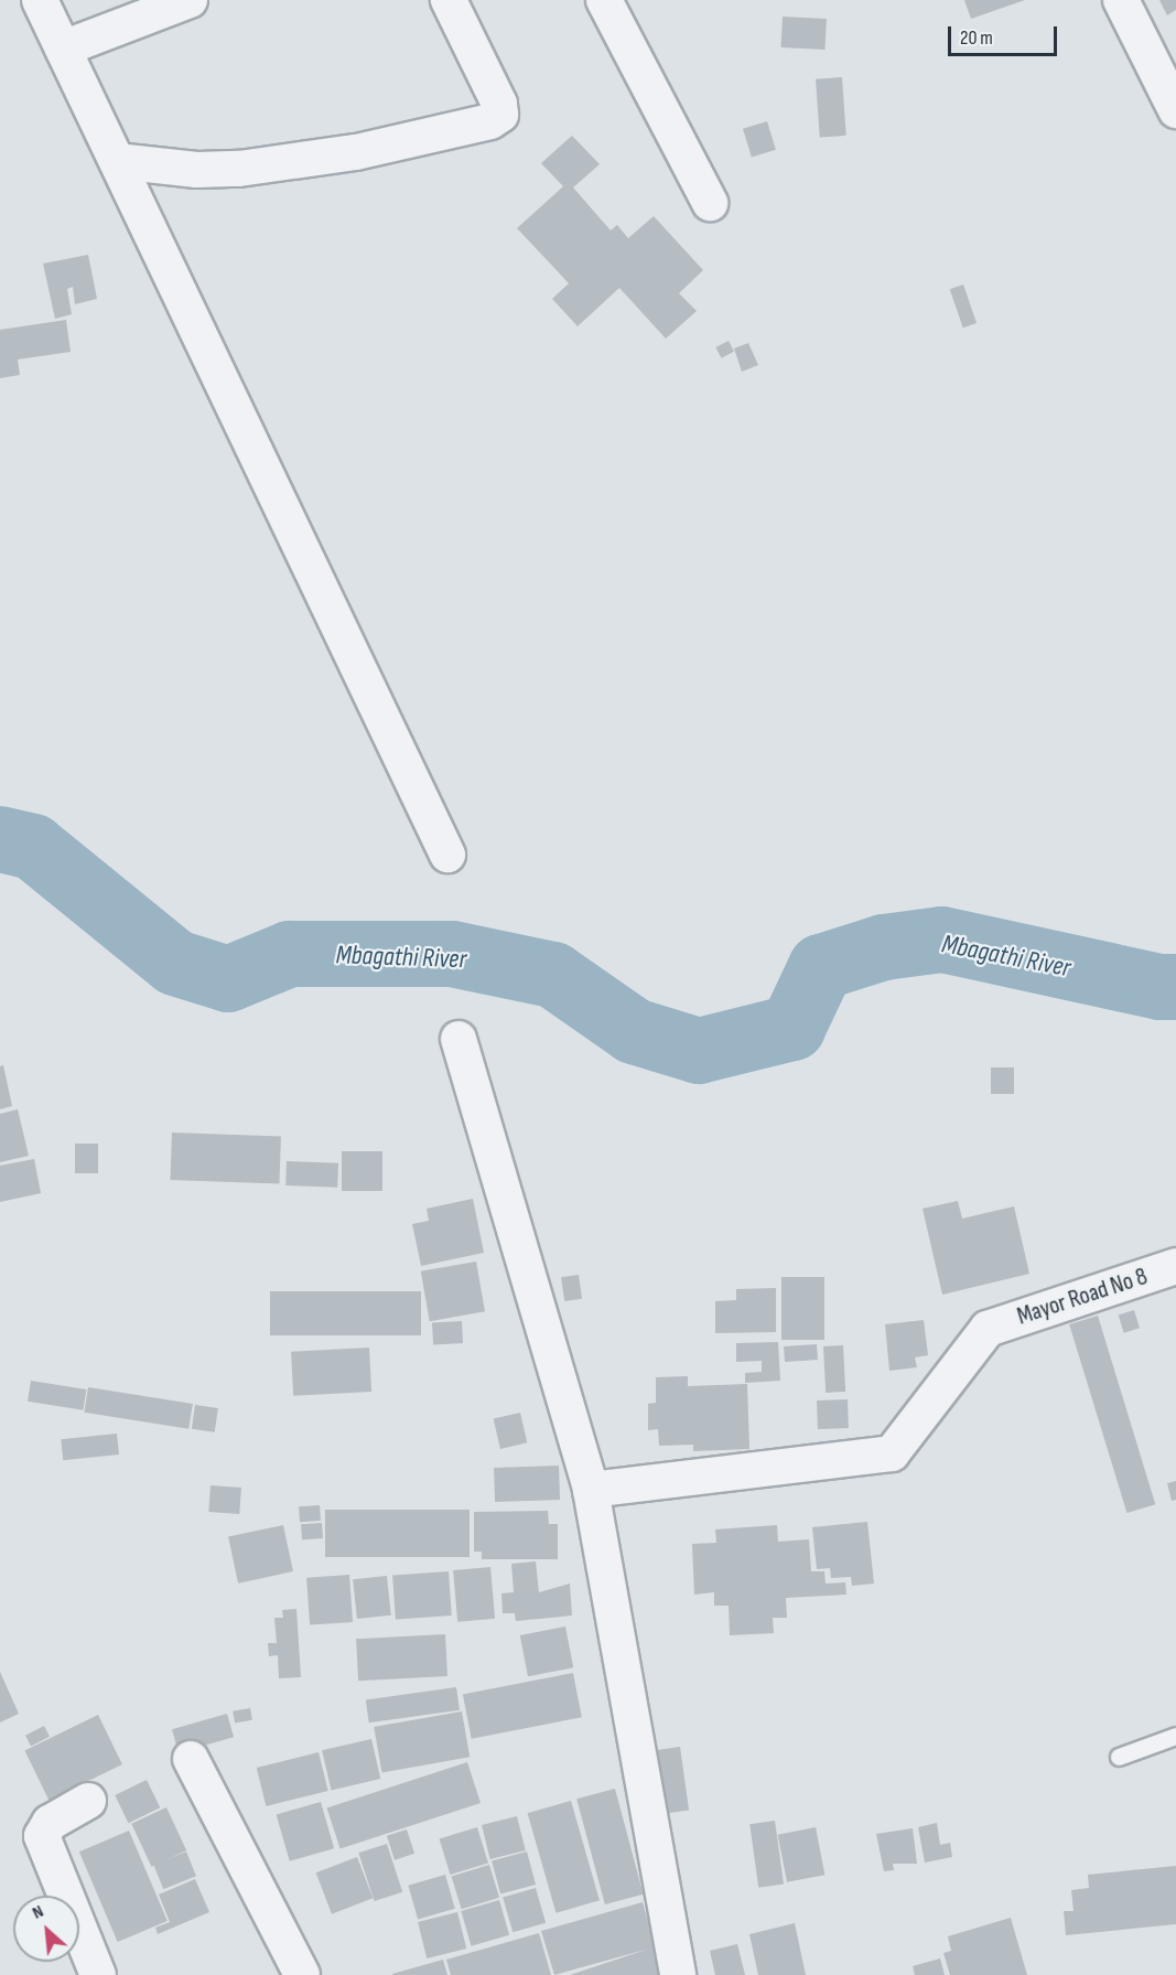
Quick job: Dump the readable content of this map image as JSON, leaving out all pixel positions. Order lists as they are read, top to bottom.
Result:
{
  "streets": {
    "street": ["Mayor Road No 8"]
  },
  "water": ["Mbagathi River"],
  "scale_bar": "20 m",
  "north": "top left"
}
